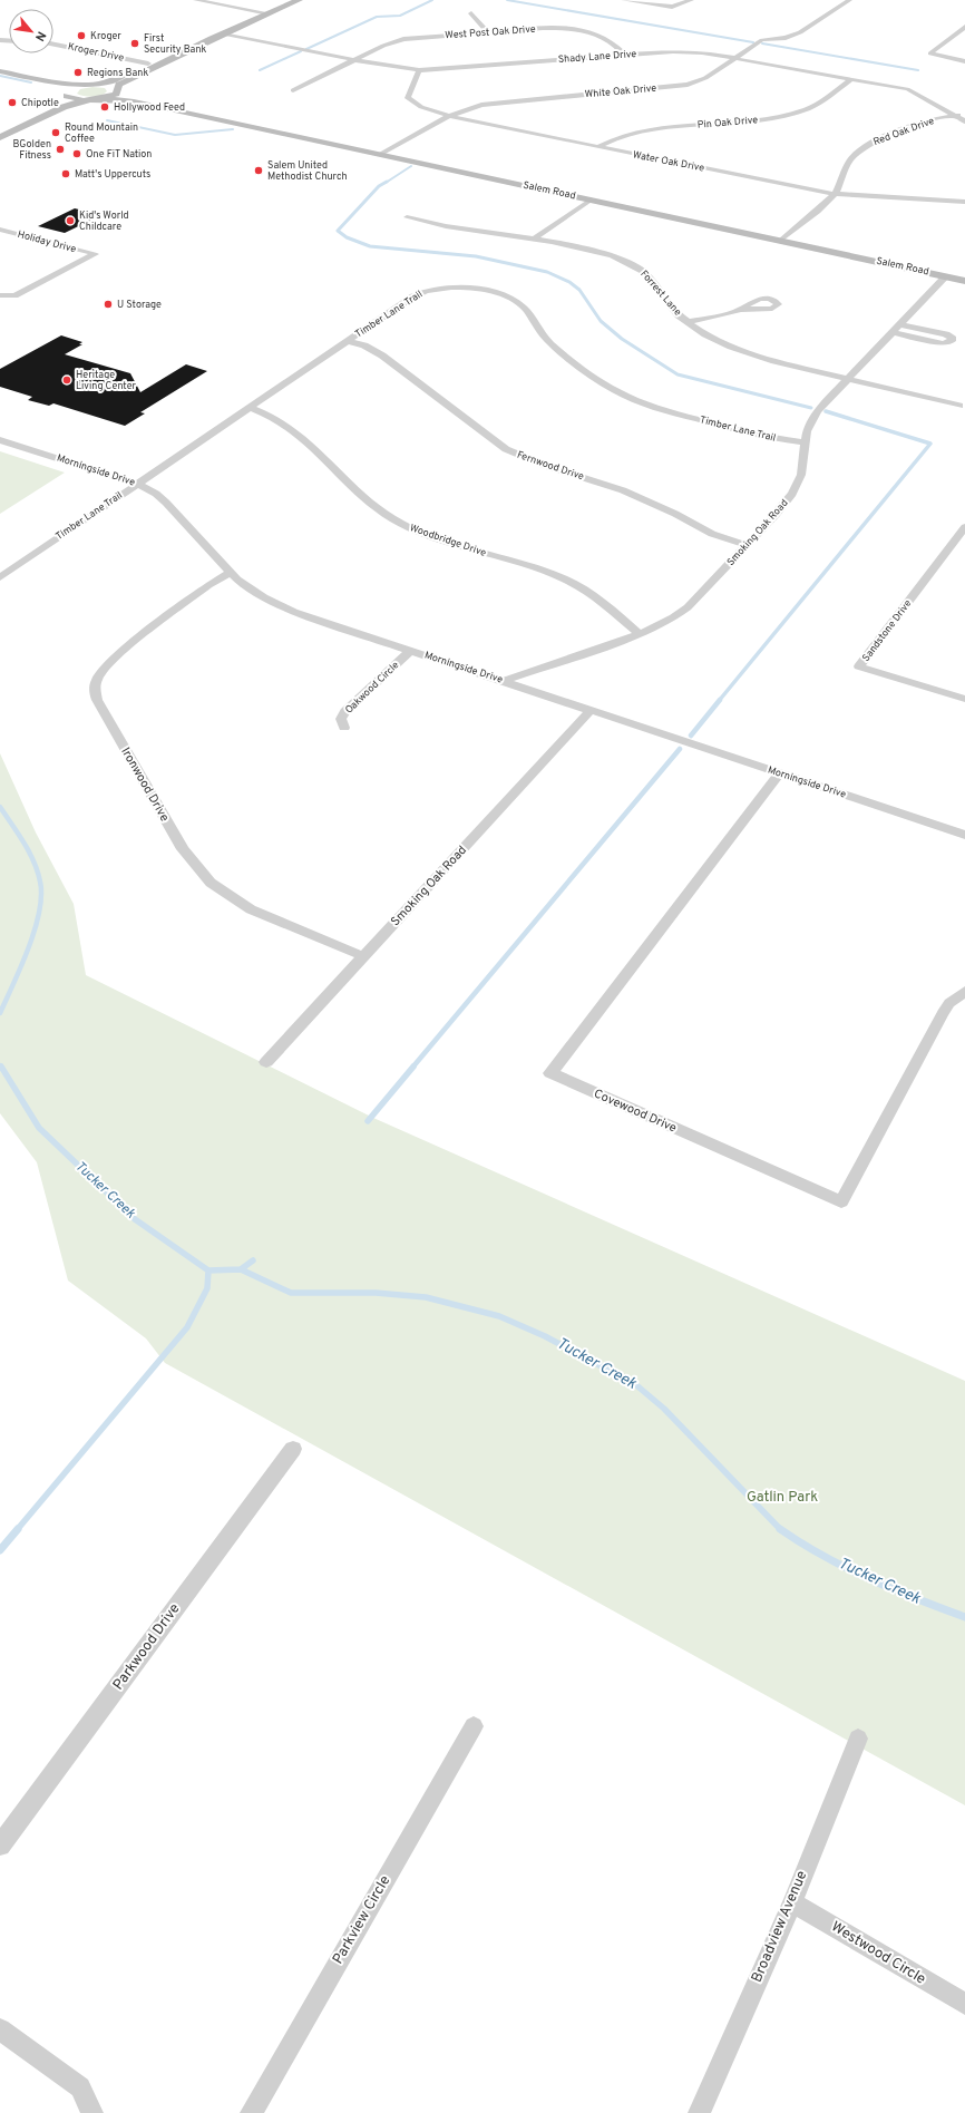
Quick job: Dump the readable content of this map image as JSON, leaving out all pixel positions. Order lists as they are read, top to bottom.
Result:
{
  "streets": {
    "main road": ["Salem Road"],
    "street": [
      "West Post Oak Drive",
      "Kroger Drive",
      "Shady Lane Drive",
      "White Oak Drive",
      "Pin Oak Drive",
      "Red Oak Drive",
      "Water Oak Drive",
      "Holiday Drive",
      "Forrest Lane",
      "Timber Lane Trail",
      "Fernwood Drive",
      "Morningside Drive",
      "Smoking Oak Road",
      "Woodbridge Drive",
      "Sandstone Drive",
      "Oakwood Circle",
      "Ironwood Drive",
      "Covewood Drive",
      "Parkwood Drive",
      "Parkview Circle",
      "Broadview Avenue",
      "Westwood Circle"
    ]
  },
  "crossings": [
    ["West Post Oak Drive", "Shady Lane Drive"],
    ["Shady Lane Drive", "White Oak Drive"],
    ["Shady Lane Drive", "Pin Oak Drive"],
    ["Shady Lane Drive", "Red Oak Drive"],
    ["Shady Lane Drive", "Water Oak Drive"],
    ["White Oak Drive", "Water Oak Drive"],
    ["White Oak Drive", "Salem Road"],
    ["Pin Oak Drive", "Water Oak Drive"],
    ["Red Oak Drive", "Water Oak Drive"],
    ["Red Oak Drive", "Salem Road"],
    ["Salem Road", "Smoking Oak Road"],
    ["Forrest Lane", "Smoking Oak Road"],
    ["Timber Lane Trail", "Fernwood Drive"],
    ["Timber Lane Trail", "Morningside Drive"],
    ["Timber Lane Trail", "Smoking Oak Road"],
    ["Timber Lane Trail", "Woodbridge Drive"],
    ["Fernwood Drive", "Smoking Oak Road"],
    ["Morningside Drive", "Smoking Oak Road"],
    ["Morningside Drive", "Oakwood Circle"],
    ["Morningside Drive", "Ironwood Drive"],
    ["Morningside Drive", "Covewood Drive"],
    ["Smoking Oak Road", "Woodbridge Drive"],
    ["Smoking Oak Road", "Ironwood Drive"],
    ["Broadview Avenue", "Westwood Circle"]
  ],
  "water": ["Tucker Creek"],
  "parks": ["Gatlin Park"],
  "places": [
    "Kroger",
    "First Security Bank",
    "Regions Bank",
    "Chipotle",
    "Hollywood Feed",
    "Round Mountain Coffee",
    "BGolden Fitness",
    "One FiT Nation",
    "Salem United Methodist Church",
    "Matt's Uppercuts",
    "Kid's World Childcare",
    "U Storage",
    "Heritage Living Center"
  ],
  "north": "bottom right"
}
